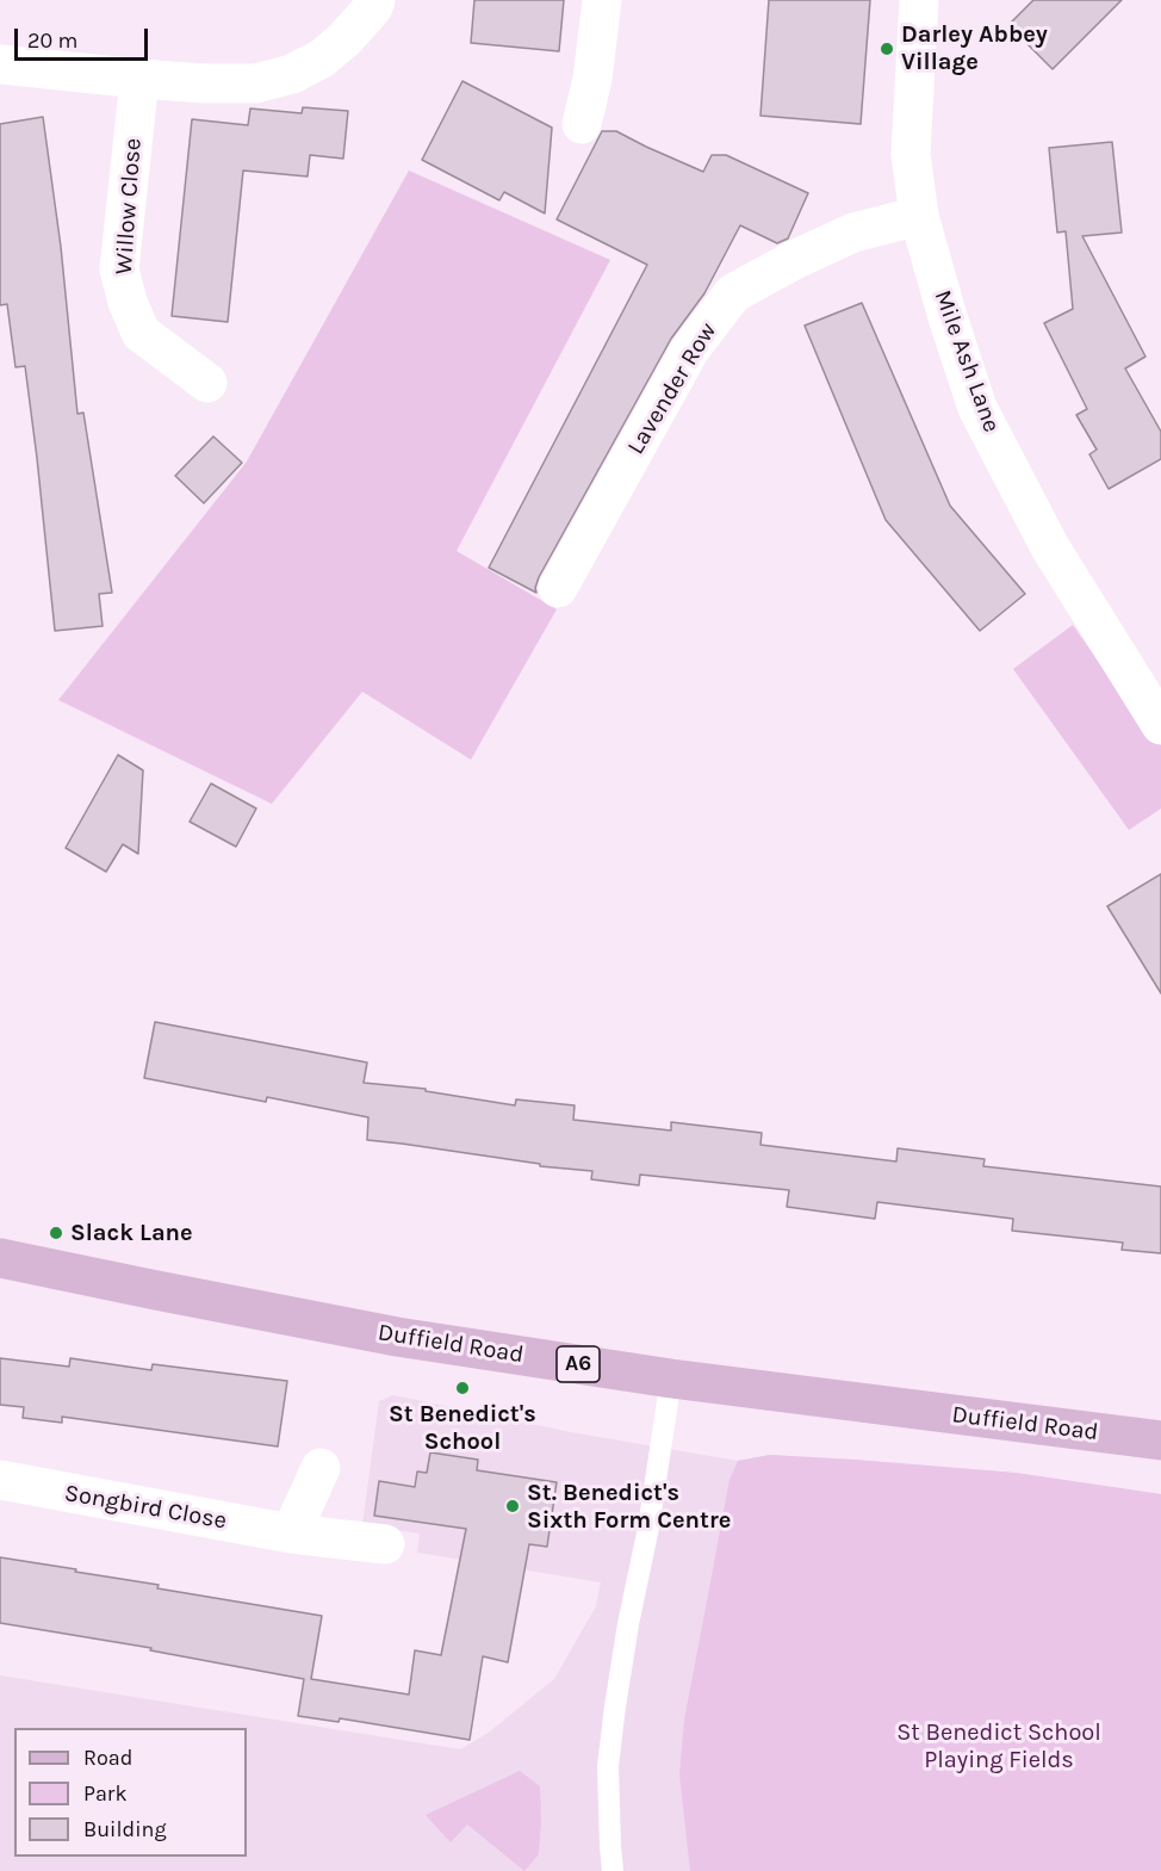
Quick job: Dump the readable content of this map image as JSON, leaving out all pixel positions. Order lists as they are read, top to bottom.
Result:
{
  "streets": {
    "main road": ["Duffield Road", "A6"],
    "street": [
      "Willow Close",
      "Mile Ash Lane",
      "Lavender Row",
      "Songbird Close"
    ]
  },
  "crossings": [
    ["Mile Ash Lane", "Lavender Row"]
  ],
  "parks": ["St Benedict School Playing Fields"],
  "places": [
    "Darley Abbey Village",
    "Slack Lane",
    "St Benedict's School",
    "St. Benedict's Sixth Form Centre"
  ],
  "legend": ["Road", "Park", "Building"],
  "scale_bar": "20 m"
}
